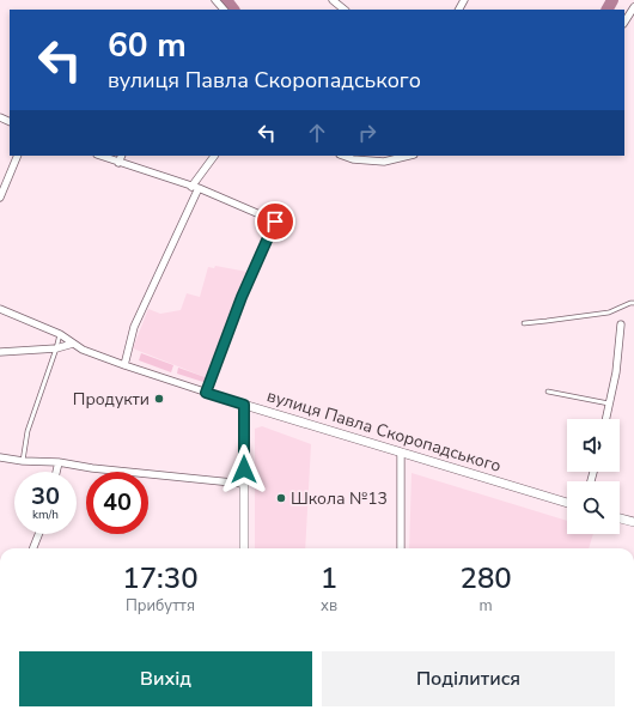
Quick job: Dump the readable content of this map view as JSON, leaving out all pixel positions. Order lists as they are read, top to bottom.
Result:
{
  "streets": {
    "street": ["вулиця Павла Скоропадського"]
  },
  "places": ["Продукти", "Школа №13"],
  "page": {
    "turn": ["60 m", "вулиця Павла Скоропадського"],
    "speed": "30 km/h",
    "limit": "40",
    "eta": [
      "17:30",
      "Прибуття",
      "1",
      "хв",
      "280",
      "m"
    ],
    "buttons": ["Вихід", "Поділитися"]
  }
}
